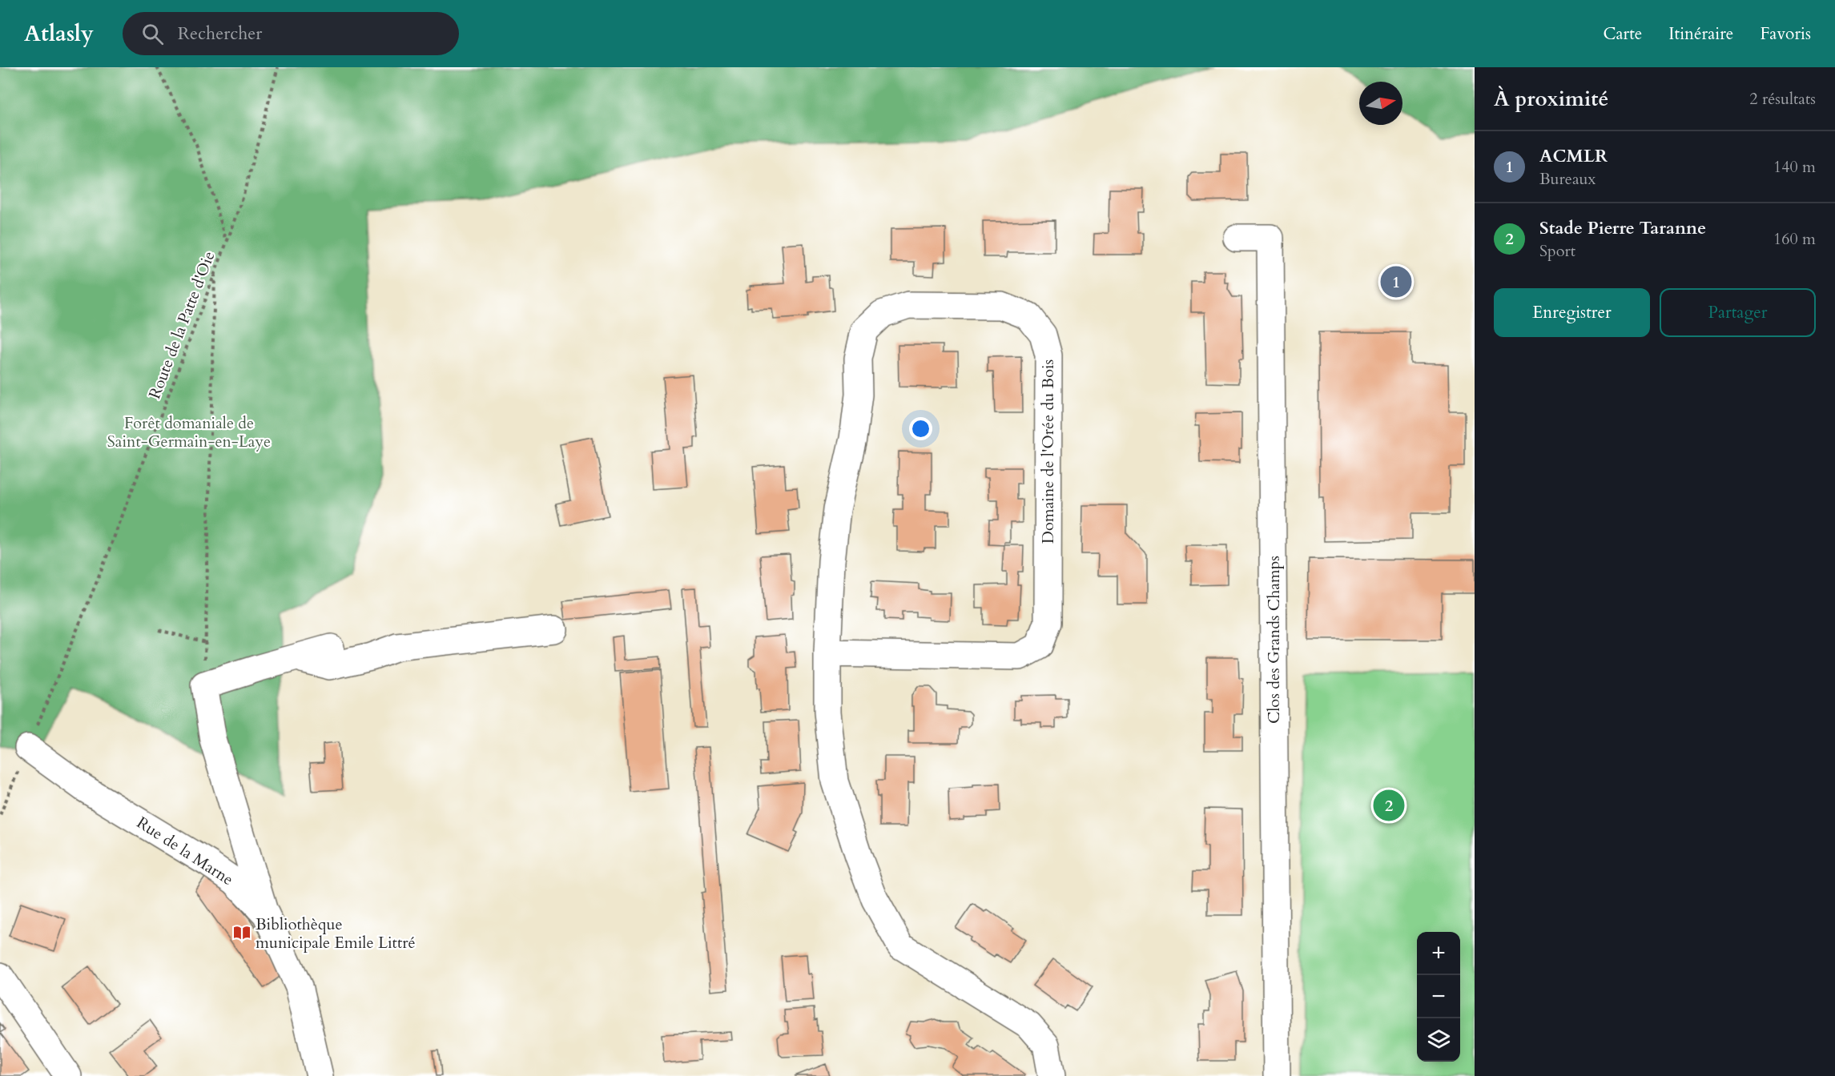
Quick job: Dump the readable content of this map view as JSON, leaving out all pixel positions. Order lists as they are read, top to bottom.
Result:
{
  "streets": {
    "street": ["Domaine de l'Orée du Bois", "Clos des Grands Champs", "Rue de la Marne"],
    "path": ["Route de la Patte d'Oie"]
  },
  "crossings": [
    ["Route de la Patte d'Oie", "Rue de la Marne"]
  ],
  "parks": ["Forêt domaniale de Saint-Germain-en-Laye"],
  "places": {
    "library": ["Bibliothèque municipale Emile Littré"]
  },
  "north": "right",
  "page": {
    "header": "Atlasly",
    "search": "Rechercher",
    "nav": ["Carte", "Itinéraire", "Favoris"],
    "heading": ["À proximité", "2 résultats"],
    "list": [
      {
        "mark": "1",
        "name": "ACMLR",
        "note": "Bureaux",
        "value": "140 m"
      },
      {
        "mark": "2",
        "name": "Stade Pierre Taranne",
        "note": "Sport",
        "value": "160 m"
      }
    ],
    "pins": ["1", "2"],
    "buttons": ["Enregistrer", "Partager"],
    "map_buttons": ["+", "−"]
  }
}
